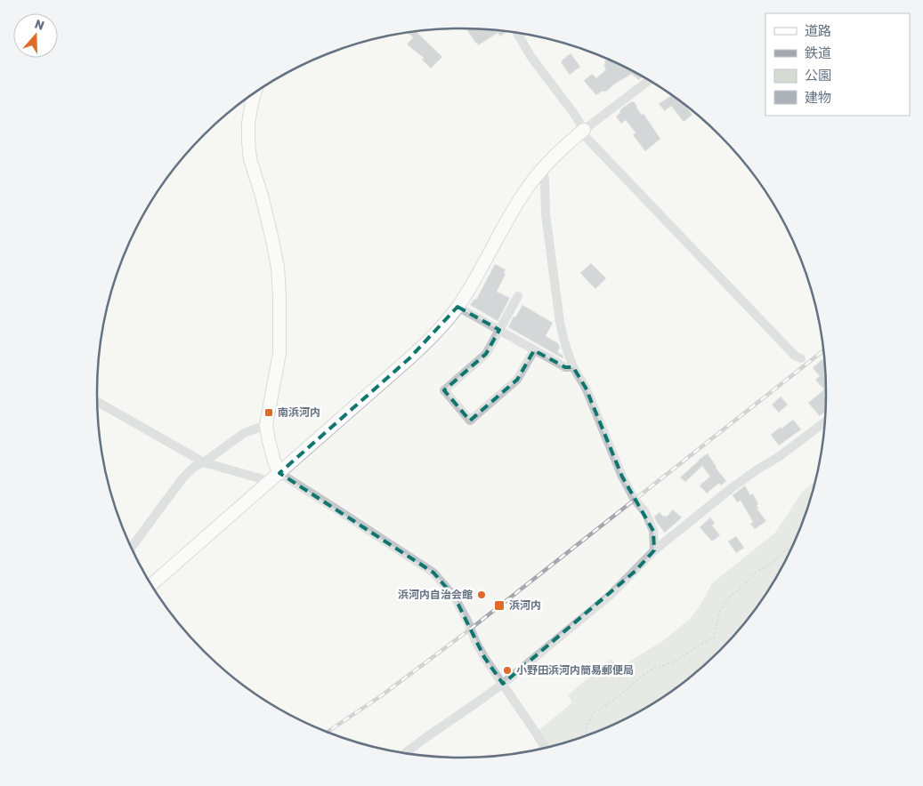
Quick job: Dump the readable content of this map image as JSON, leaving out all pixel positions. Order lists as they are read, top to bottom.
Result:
{
  "places": {
    "transit": ["南浜河内", "浜河内"],
    "other": ["浜河内自治会館", "小野田浜河内簡易郵便局"]
  },
  "legend": [
    "道路",
    "鉄道",
    "公園",
    "建物"
  ],
  "north": "top"
}
